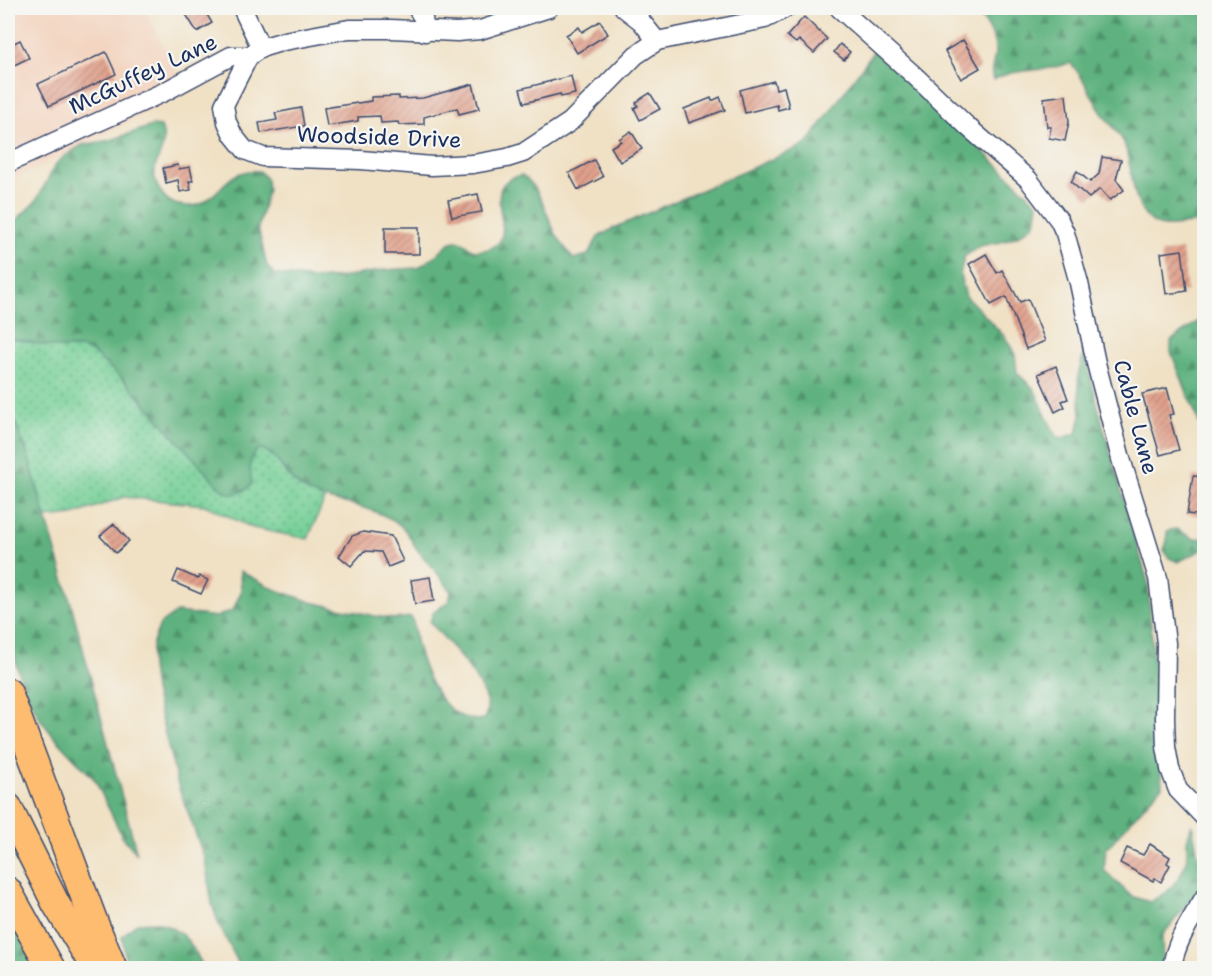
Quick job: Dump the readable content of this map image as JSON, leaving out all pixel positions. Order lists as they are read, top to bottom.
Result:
{
  "streets": {
    "street": ["McGuffey Lane", "Woodside Drive", "Cable Lane"]
  },
  "crossings": [
    ["McGuffey Lane", "Woodside Drive"]
  ]
}
